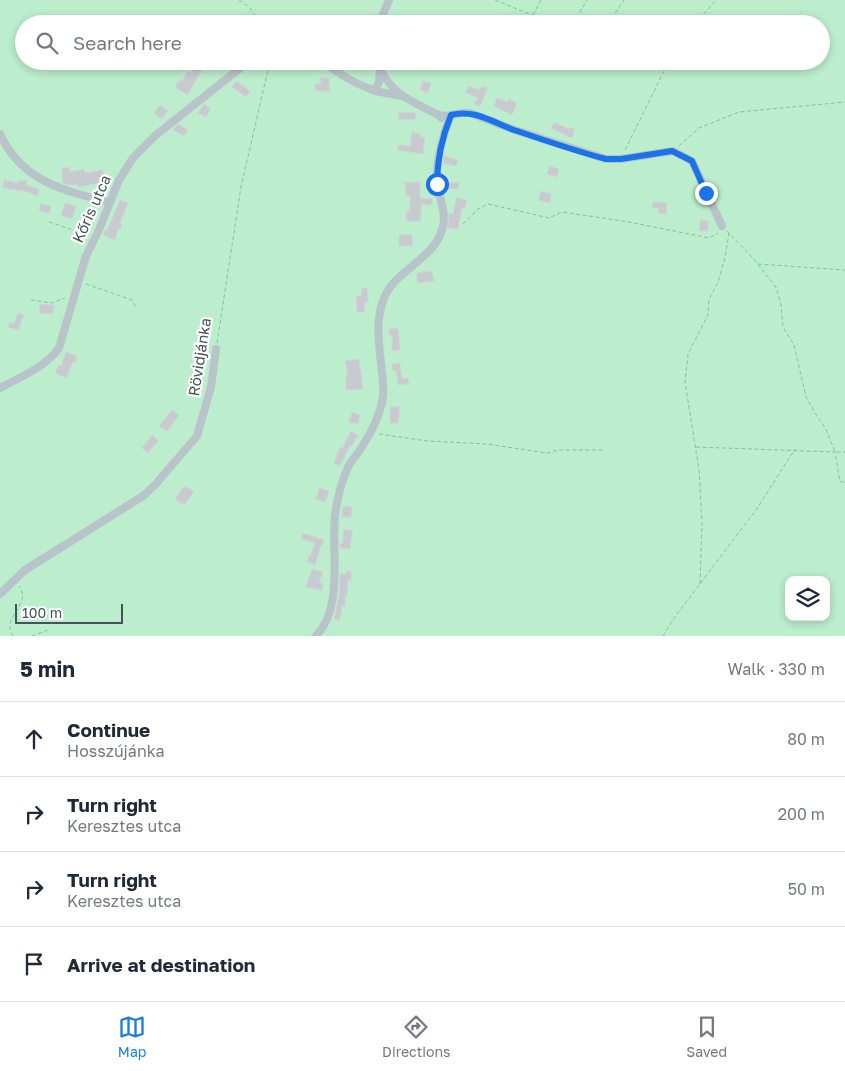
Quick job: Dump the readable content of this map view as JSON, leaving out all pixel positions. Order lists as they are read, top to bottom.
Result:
{
  "streets": {
    "street": ["Kőris utca", "Rövidjánka"]
  },
  "scale_bar": "100 m",
  "page": {
    "search": "Search here",
    "scale": "100 m",
    "heading": ["5 min", "Walk · 330 m"],
    "list": [
      ["Continue", "Hosszújánka", "80 m"],
      ["Turn right", "Keresztes utca", "200 m"],
      ["Turn right", "Keresztes utca", "50 m"],
      "Arrive at destination"
    ],
    "nav": ["Map", "Directions", "Saved"]
  }
}
